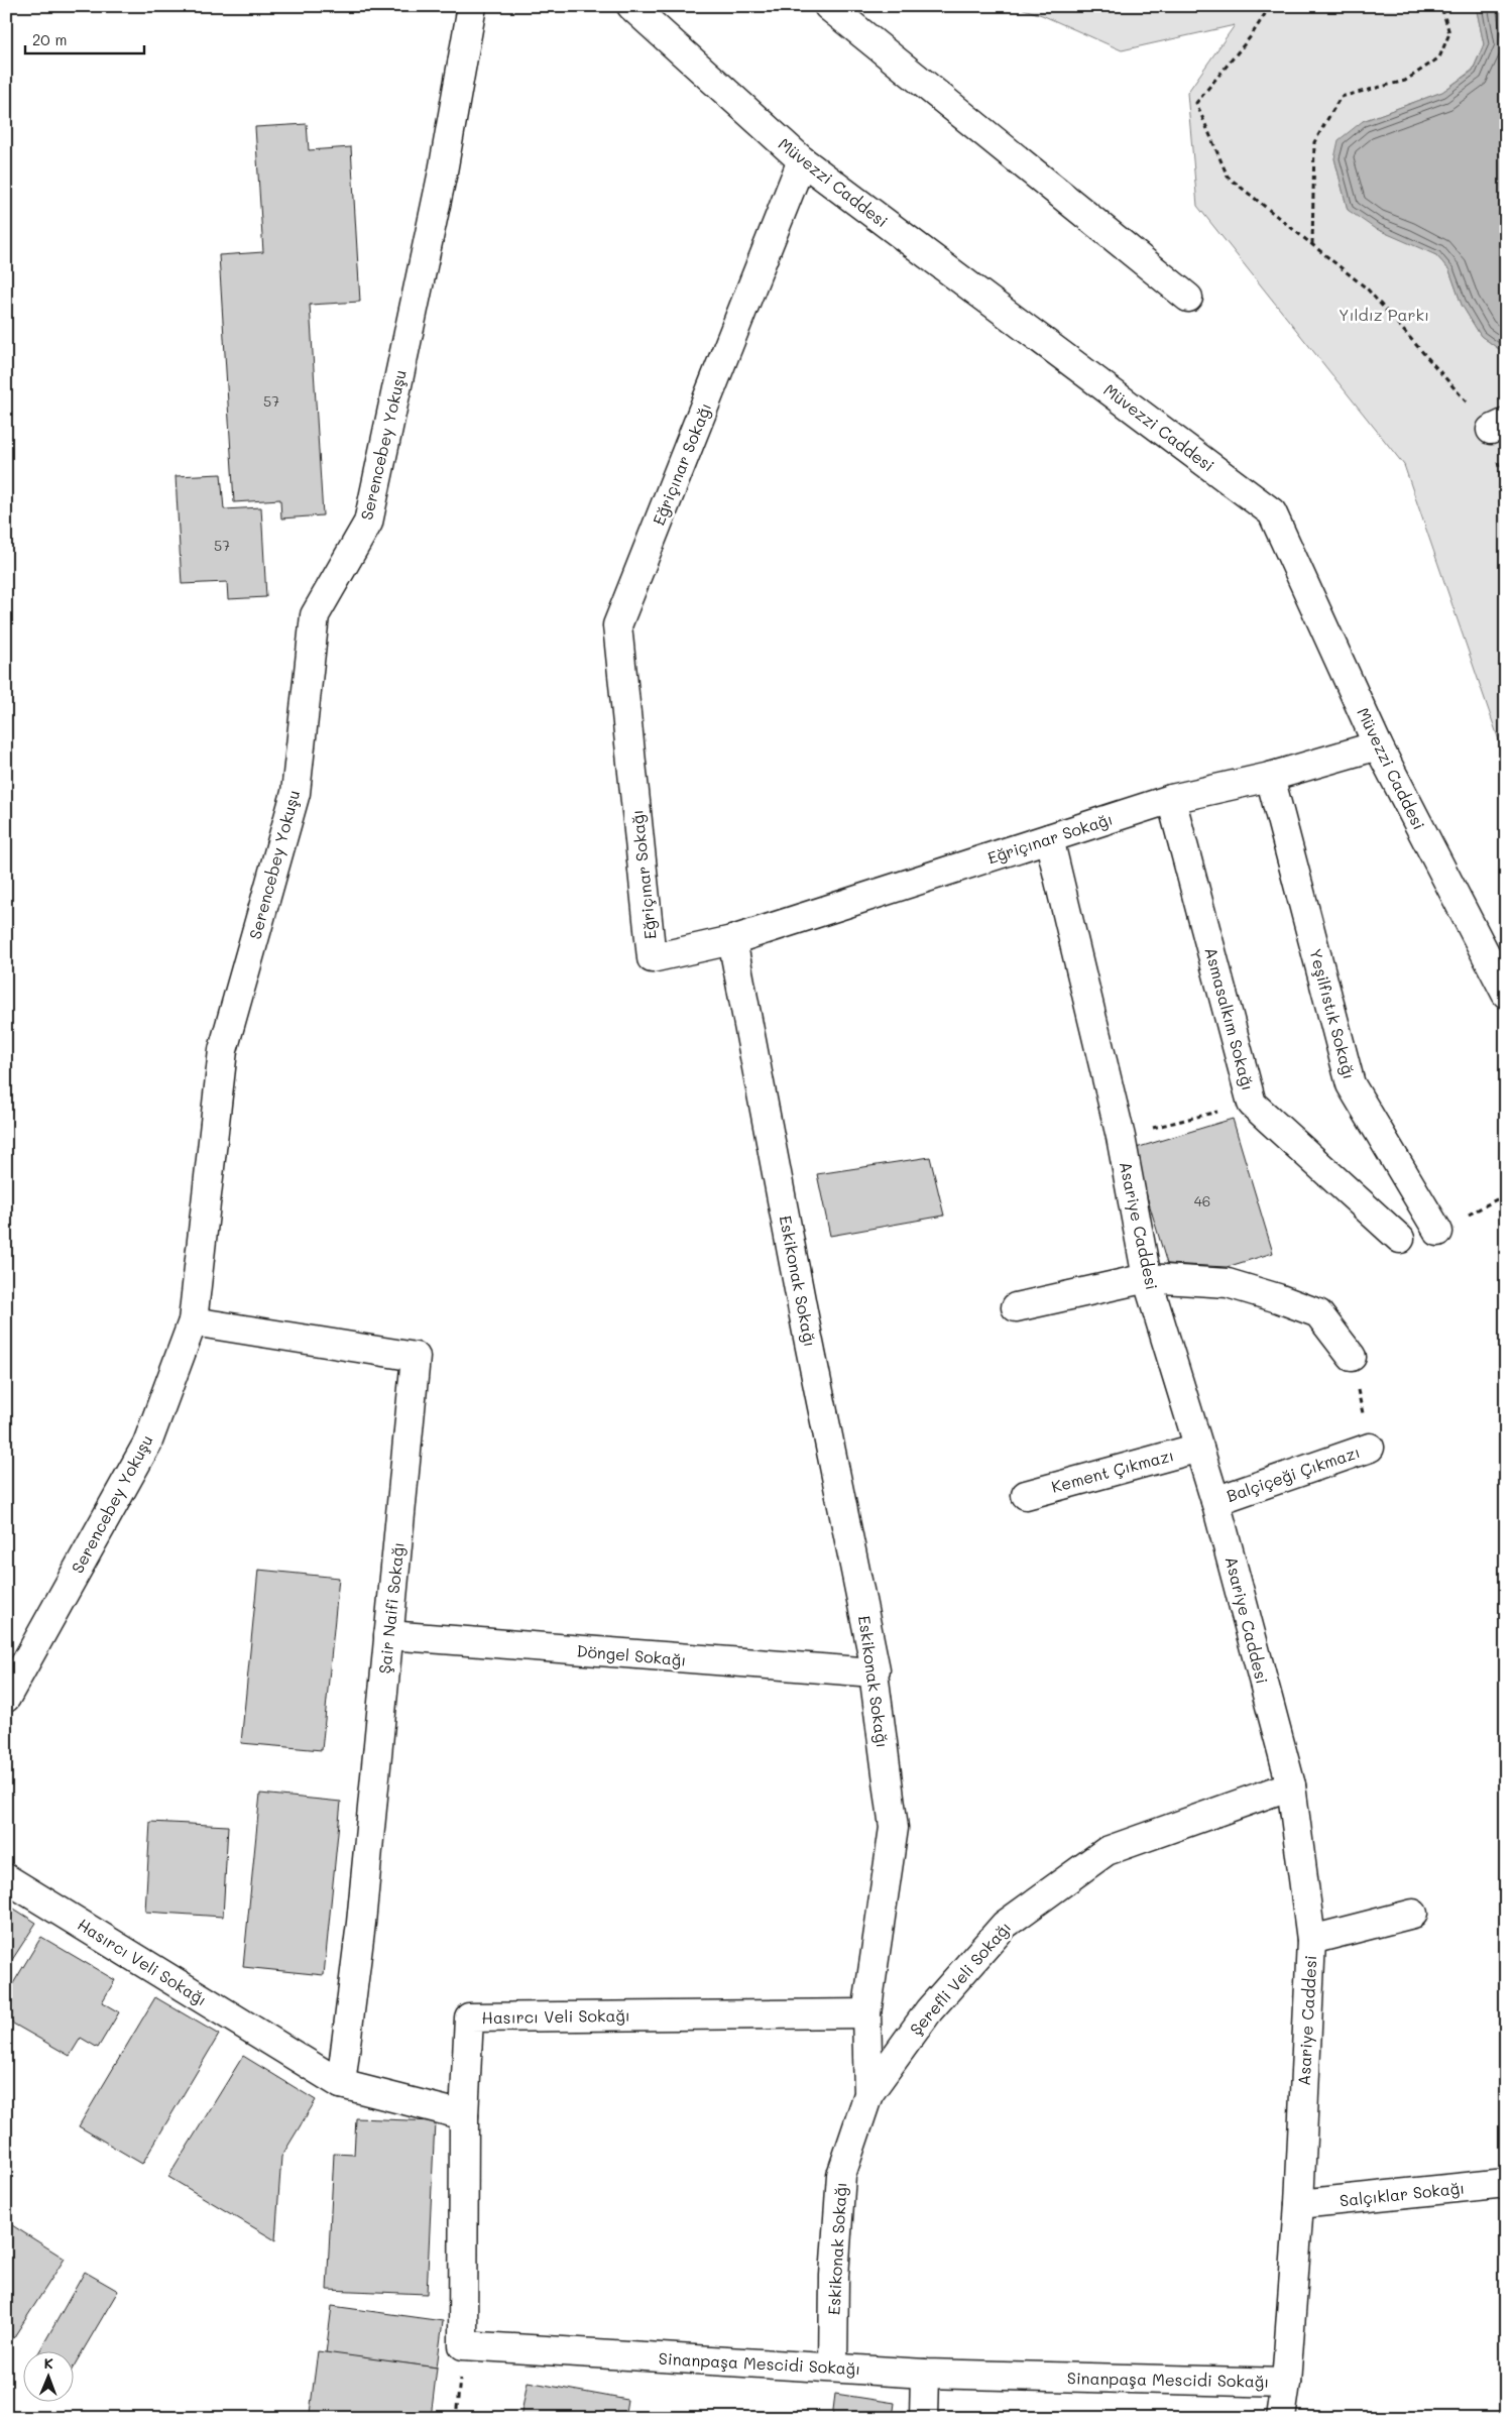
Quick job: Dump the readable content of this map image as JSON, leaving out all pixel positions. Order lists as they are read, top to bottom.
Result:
{
  "streets": {
    "street": [
      "Müvezzi Caddesi",
      "Serencebey Yokuşu",
      "Eğriçınar Sokağı",
      "Yeşilfıstık Sokağı",
      "Asmasalkım Sokağı",
      "Asariye Caddesi",
      "Eskikonak Sokağı",
      "Kement Çıkmazı",
      "Balçiçeği Çıkmazı",
      "Şair Naifi Sokağı",
      "Döngel Sokağı",
      "Hasırcı Veli Sokağı",
      "Şerefli Veli Sokağı",
      "Salçıklar Sokağı",
      "Sinanpaşa Mescidi Sokağı"
    ]
  },
  "crossings": [
    ["Müvezzi Caddesi", "Eğriçınar Sokağı"],
    ["Serencebey Yokuşu", "Şair Naifi Sokağı"],
    ["Eğriçınar Sokağı", "Yeşilfıstık Sokağı"],
    ["Eğriçınar Sokağı", "Asmasalkım Sokağı"],
    ["Eğriçınar Sokağı", "Asariye Caddesi"],
    ["Eğriçınar Sokağı", "Eskikonak Sokağı"],
    ["Asariye Caddesi", "Kement Çıkmazı"],
    ["Asariye Caddesi", "Balçiçeği Çıkmazı"],
    ["Asariye Caddesi", "Şerefli Veli Sokağı"],
    ["Asariye Caddesi", "Salçıklar Sokağı"],
    ["Asariye Caddesi", "Sinanpaşa Mescidi Sokağı"],
    ["Eskikonak Sokağı", "Döngel Sokağı"],
    ["Eskikonak Sokağı", "Hasırcı Veli Sokağı"],
    ["Eskikonak Sokağı", "Şerefli Veli Sokağı"],
    ["Eskikonak Sokağı", "Sinanpaşa Mescidi Sokağı"],
    ["Şair Naifi Sokağı", "Döngel Sokağı"],
    ["Şair Naifi Sokağı", "Hasırcı Veli Sokağı"],
    ["Hasırcı Veli Sokağı", "Sinanpaşa Mescidi Sokağı"]
  ],
  "parks": ["Yıldız Parkı"],
  "house_numbers": ["57", "57", "46"],
  "scale_bar": "20 m",
  "north": "top"
}
